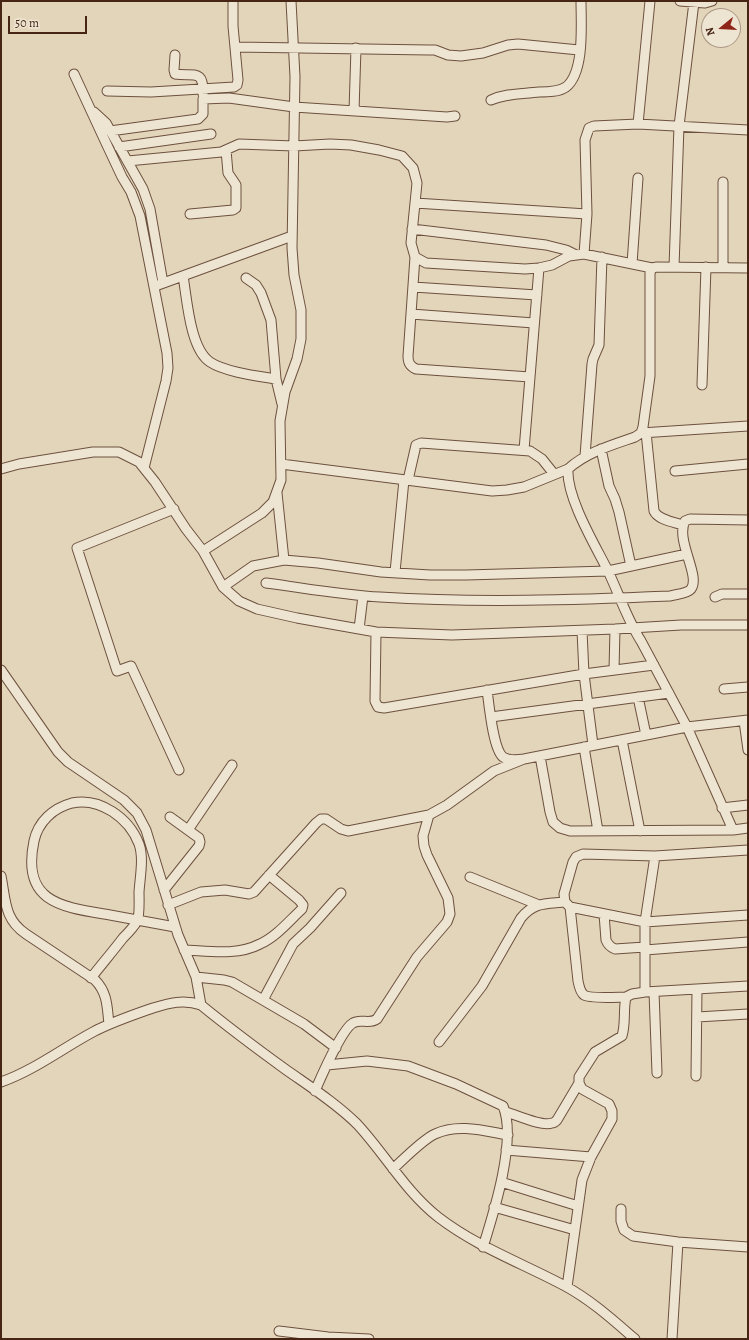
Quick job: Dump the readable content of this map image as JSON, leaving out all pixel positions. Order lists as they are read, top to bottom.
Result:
{
  "scale_bar": "50 m",
  "north": "left"
}
